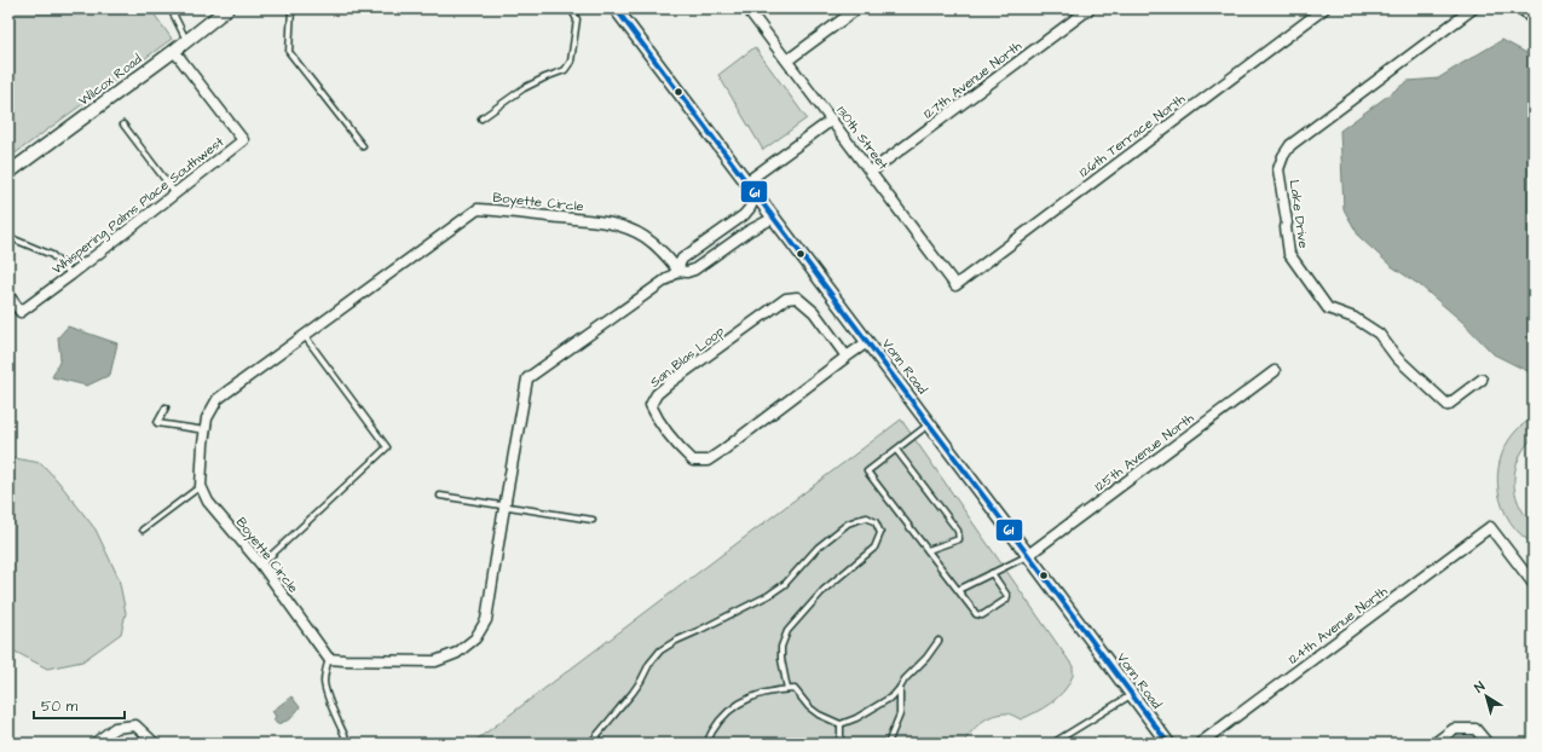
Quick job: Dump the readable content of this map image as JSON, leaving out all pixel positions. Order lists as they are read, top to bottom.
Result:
{
  "streets": {
    "street": [
      "Wilcox Road",
      "127th Avenue North",
      "126th Terrace North",
      "130th Street",
      "Boyette Circle",
      "Whispering Palms Place Southwest",
      "Lake Drive",
      "San Blas Loop",
      "Vonn Road",
      "125th Avenue North",
      "124th Avenue North"
    ]
  },
  "crossings": [
    ["Wilcox Road", "Whispering Palms Place Southwest"],
    ["127th Avenue North", "130th Street"],
    ["126th Terrace North", "130th Street"],
    ["San Blas Loop", "Vonn Road"],
    ["Vonn Road", "125th Avenue North"]
  ],
  "lines": ["transit line 61"],
  "scale_bar": "50 m",
  "north": "top left"
}
